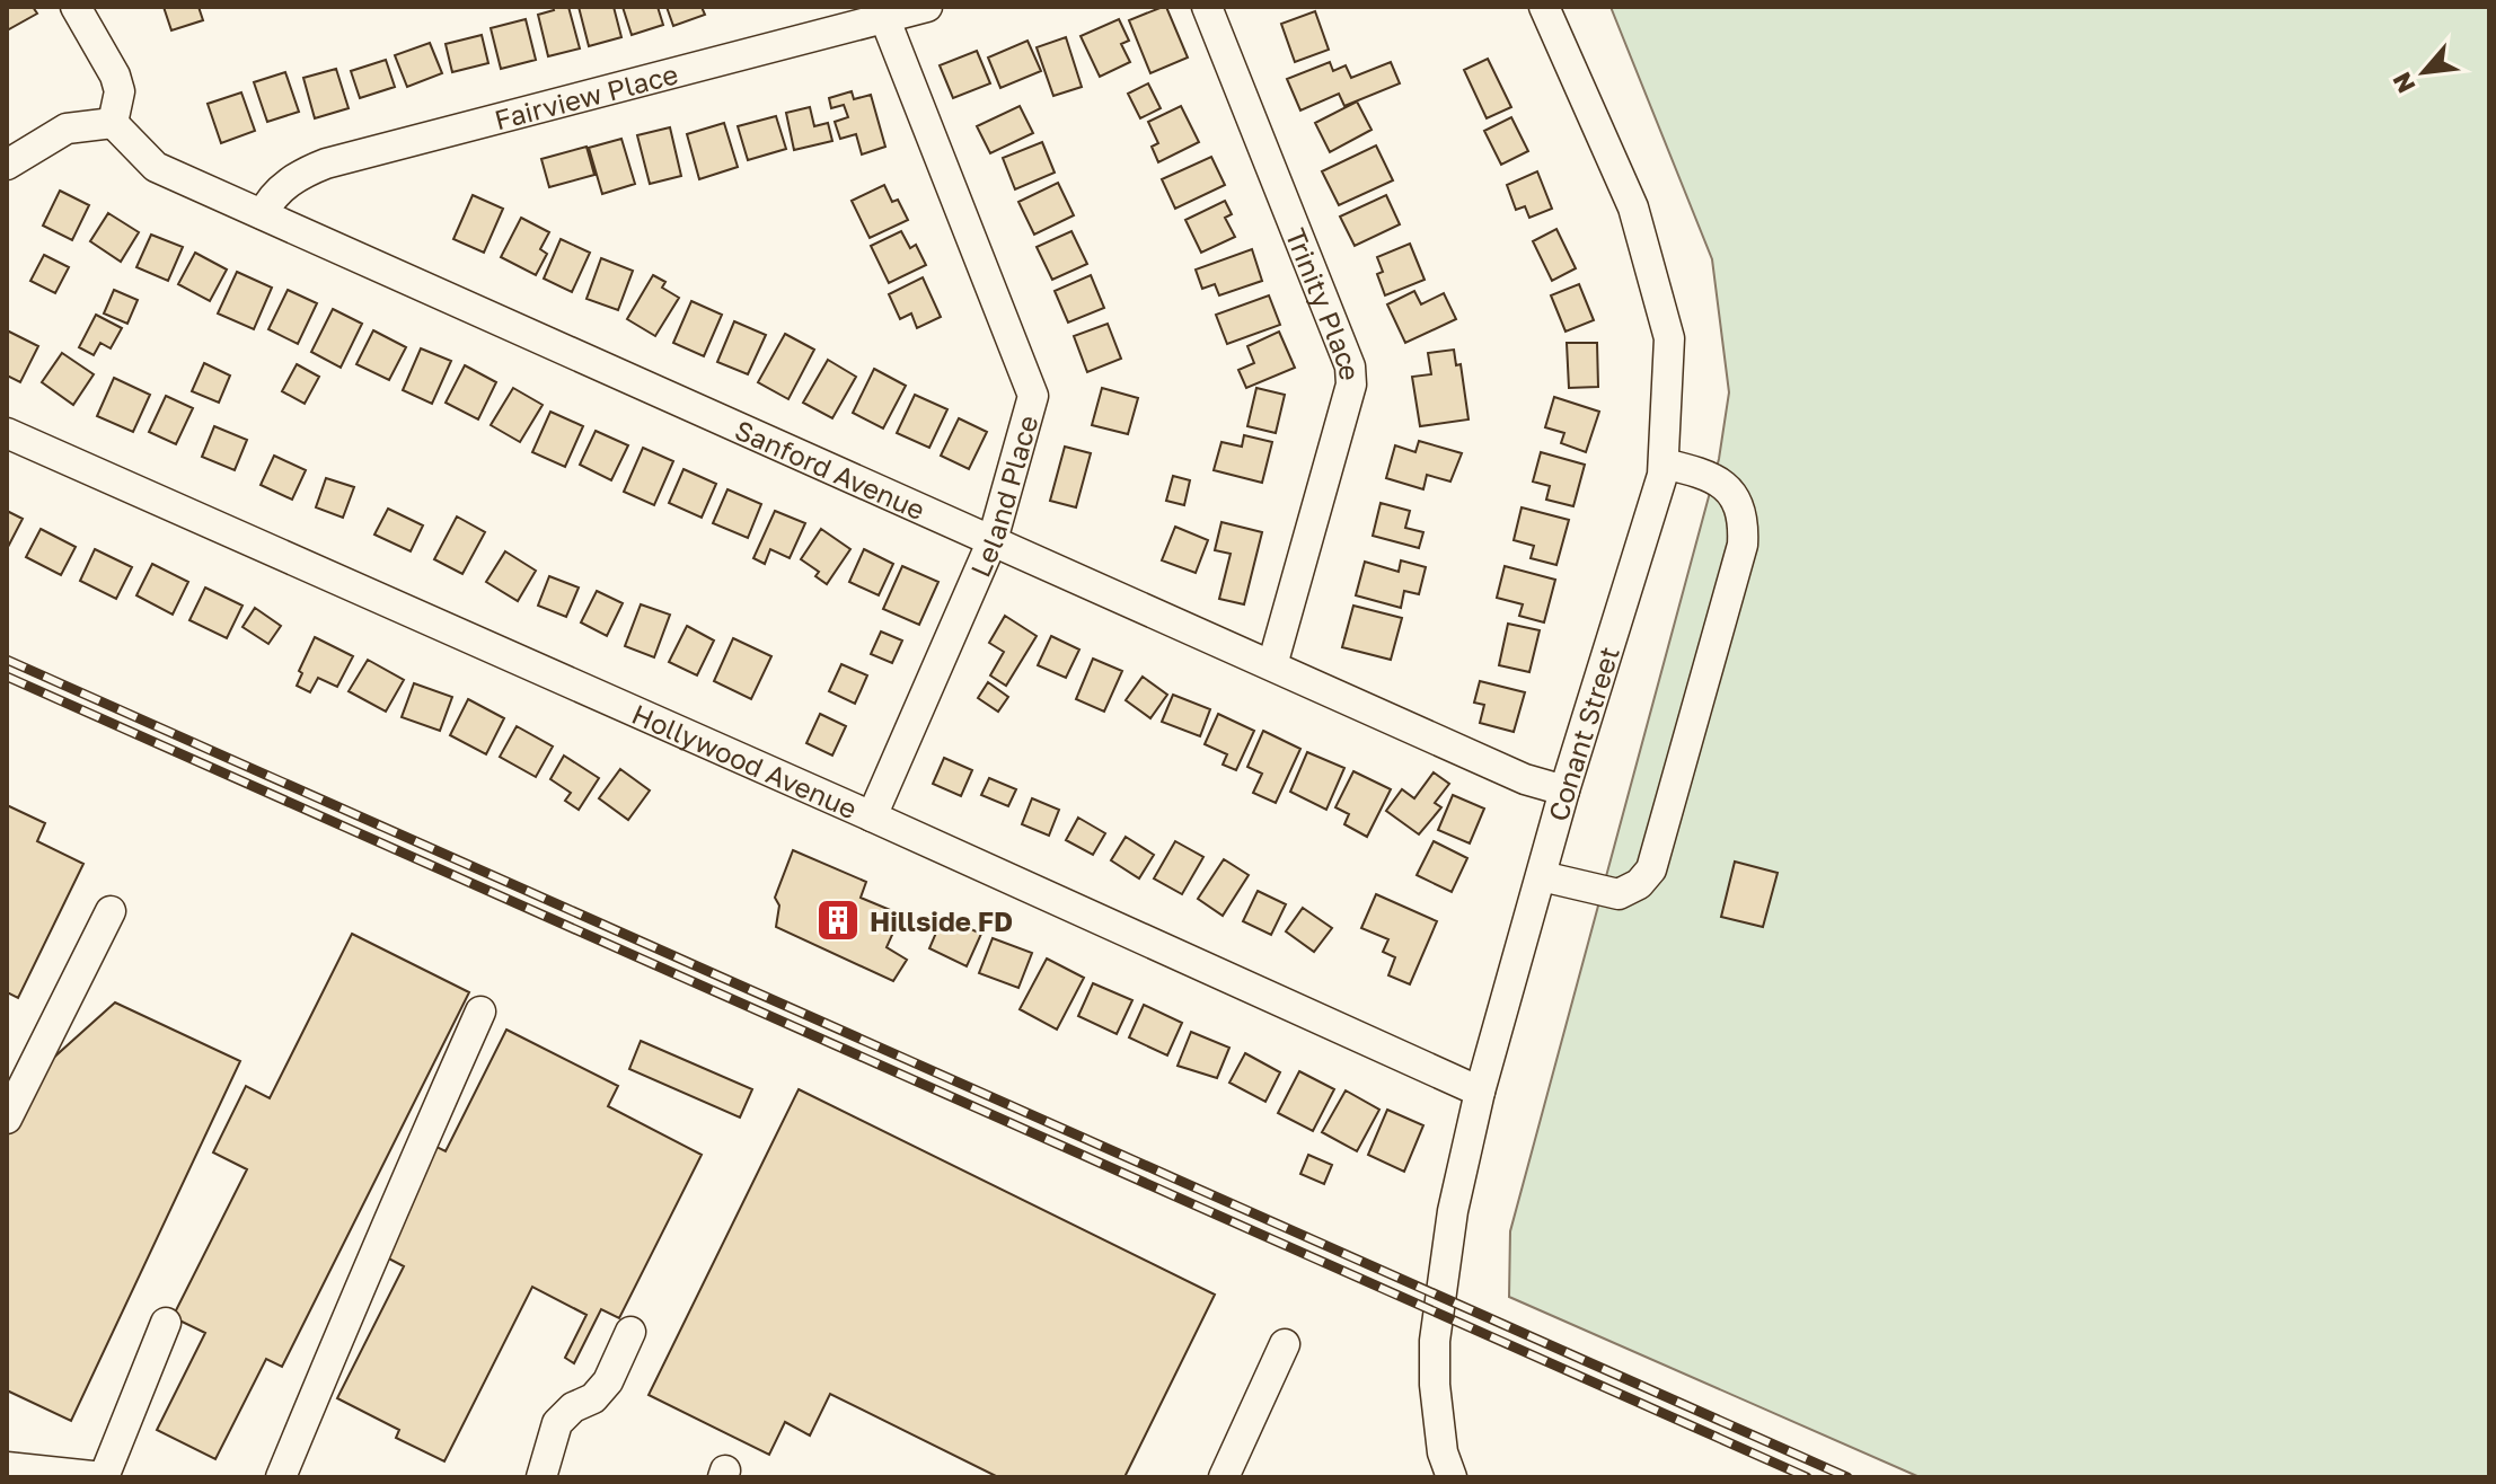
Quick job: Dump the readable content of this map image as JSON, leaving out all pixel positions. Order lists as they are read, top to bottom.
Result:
{
  "streets": {
    "street": [
      "Fairview Place",
      "Trinity Place",
      "Sanford Avenue",
      "Leland Place",
      "Conant Street",
      "Hollywood Avenue"
    ]
  },
  "crossings": [
    ["Fairview Place", "Sanford Avenue"],
    ["Fairview Place", "Leland Place"],
    ["Trinity Place", "Sanford Avenue"],
    ["Sanford Avenue", "Leland Place"],
    ["Sanford Avenue", "Conant Street"],
    ["Leland Place", "Hollywood Avenue"],
    ["Conant Street", "Hollywood Avenue"]
  ],
  "places": {
    "building": ["Hillside FD"]
  },
  "north": "bottom left"
}
